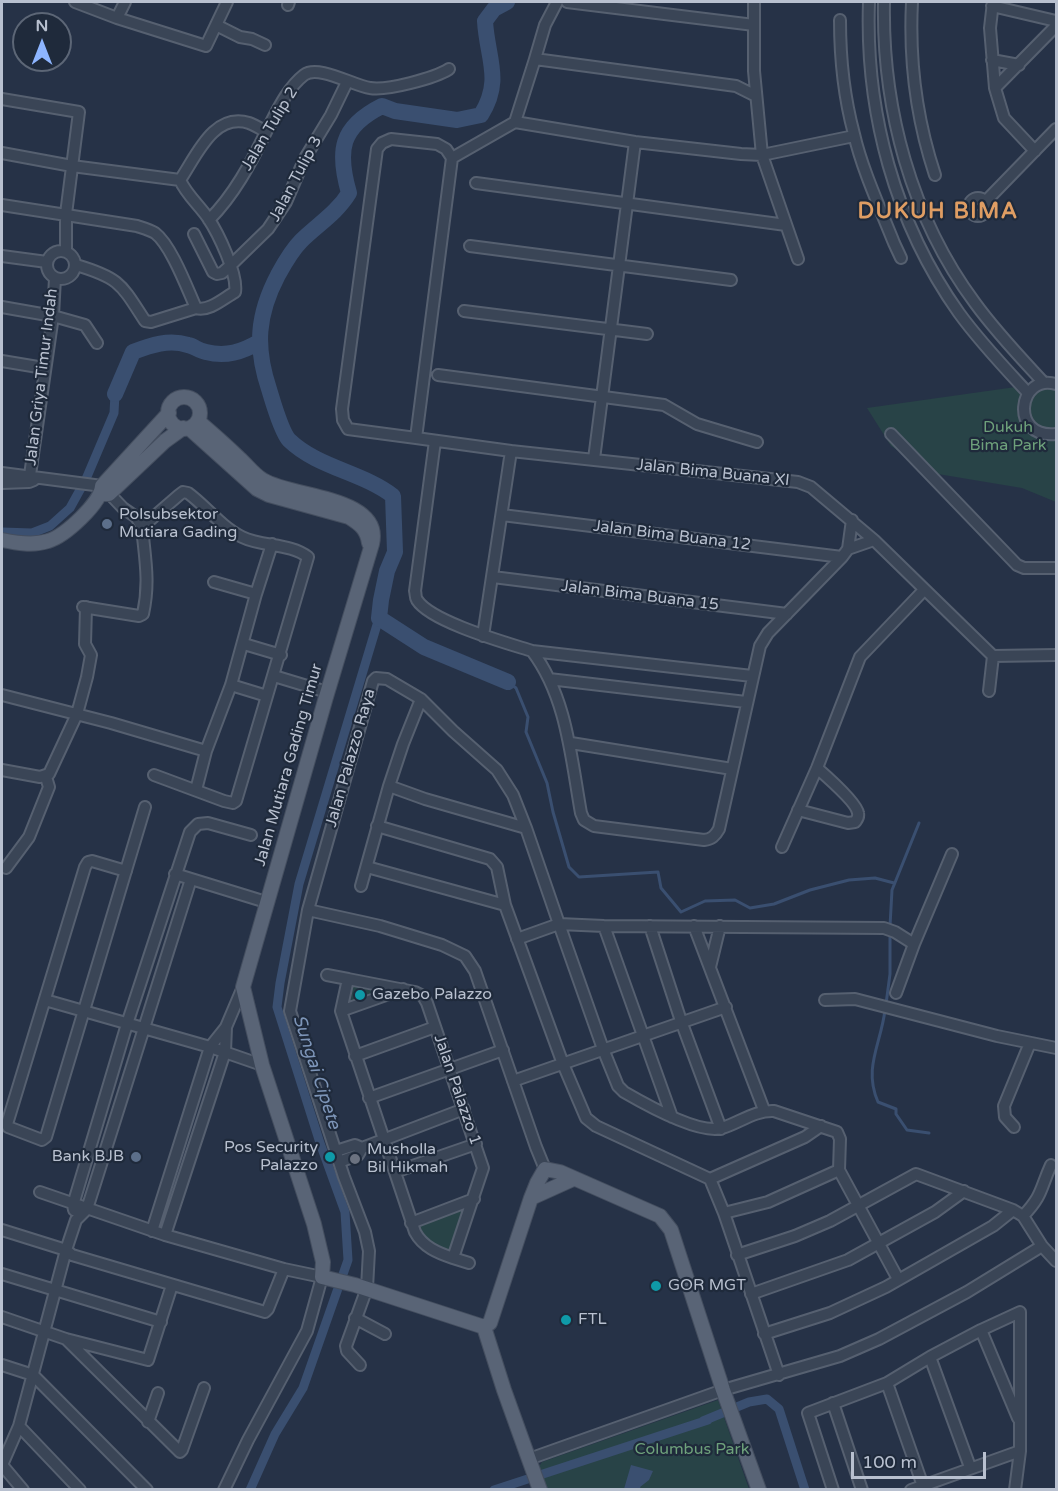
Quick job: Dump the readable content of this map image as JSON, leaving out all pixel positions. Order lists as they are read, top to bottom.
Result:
{
  "streets": {
    "main road": ["Jalan Mutiara Gading Timur"],
    "street": [
      "Jalan Tulip 2",
      "Jalan Tulip 3",
      "Jalan Griya Timur Indah",
      "Jalan Bima Buana XI",
      "Jalan Bima Buana 12",
      "Jalan Bima Buana 15",
      "Jalan Palazzo Raya",
      "Jalan Palazzo 1"
    ]
  },
  "crossings": [
    ["Jalan Tulip 2", "Jalan Tulip 3"]
  ],
  "districts": ["DUKUH BIMA"],
  "water": ["Sungai Cipete"],
  "parks": ["Dukuh Bima Park", "Columbus Park"],
  "places": [
    "Polsubsektor Mutiara Gading",
    "Gazebo Palazzo",
    "Bank BJB",
    "Pos Security Palazzo",
    "Musholla Bil Hikmah",
    "GOR MGT",
    "FTL"
  ],
  "scale_bar": "100 m",
  "north": "top"
}
